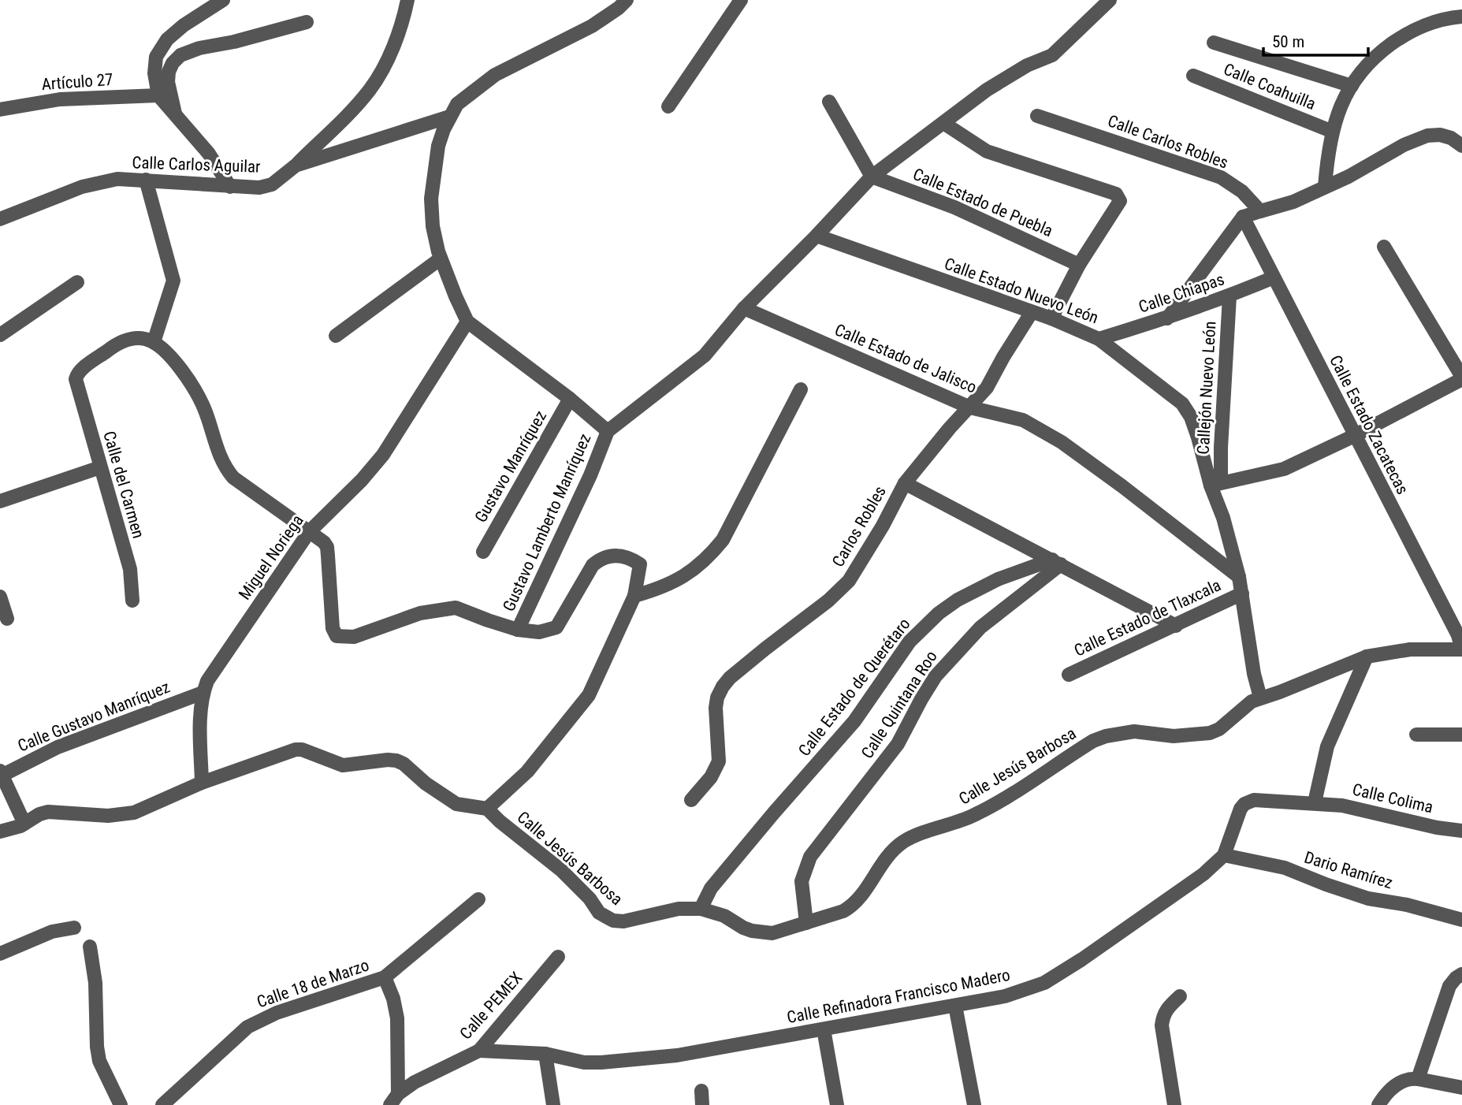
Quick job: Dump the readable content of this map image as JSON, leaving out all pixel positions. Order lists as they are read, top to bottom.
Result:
{
  "streets": {
    "street": [
      "Artículo 27",
      "Calle Coahuilla",
      "Calle Carlos Robles",
      "Calle Carlos Aguilar",
      "Calle Estado de Puebla",
      "Calle Estado Nuevo León",
      "Calle Chiapas",
      "Calle Estado de Jalisco",
      "Callejón Nuevo León",
      "Calle Estado Zacatecas",
      "Gustavo Manríquez",
      "Calle del Carmen",
      "Gustavo Lamberto Manríquez",
      "Carlos Robles",
      "Miguel Noriega",
      "Calle Estado de Tlaxcala",
      "Calle Estado de Querétaro",
      "Calle Quintana Roo",
      "Calle Gustavo Manríquez",
      "Calle Jesús Barbosa",
      "Calle Colima",
      "Dario Ramírez",
      "Calle 18 de Marzo",
      "Calle Refinadora Francisco Madero",
      "Calle PEMEX"
    ]
  },
  "crossings": [
    ["Calle Estado Nuevo León", "Calle Chiapas"],
    ["Calle Estado Nuevo León", "Calle Estado de Jalisco"],
    ["Calle Estado Nuevo León", "Callejón Nuevo León"],
    ["Calle Estado Nuevo León", "Carlos Robles"],
    ["Calle Estado Nuevo León", "Calle Estado de Tlaxcala"],
    ["Calle Estado Nuevo León", "Calle Jesús Barbosa"],
    ["Calle Chiapas", "Callejón Nuevo León"],
    ["Calle Chiapas", "Calle Estado Zacatecas"],
    ["Calle Estado de Jalisco", "Carlos Robles"],
    ["Calle Estado Zacatecas", "Calle Jesús Barbosa"],
    ["Miguel Noriega", "Calle Gustavo Manríquez"],
    ["Calle Estado de Querétaro", "Calle Quintana Roo"],
    ["Calle Estado de Querétaro", "Calle Jesús Barbosa"],
    ["Calle Quintana Roo", "Calle Jesús Barbosa"],
    ["Calle Colima", "Calle Refinadora Francisco Madero"],
    ["Dario Ramírez", "Calle Refinadora Francisco Madero"],
    ["Calle Refinadora Francisco Madero", "Calle PEMEX"]
  ],
  "scale_bar": "50 m"
}
